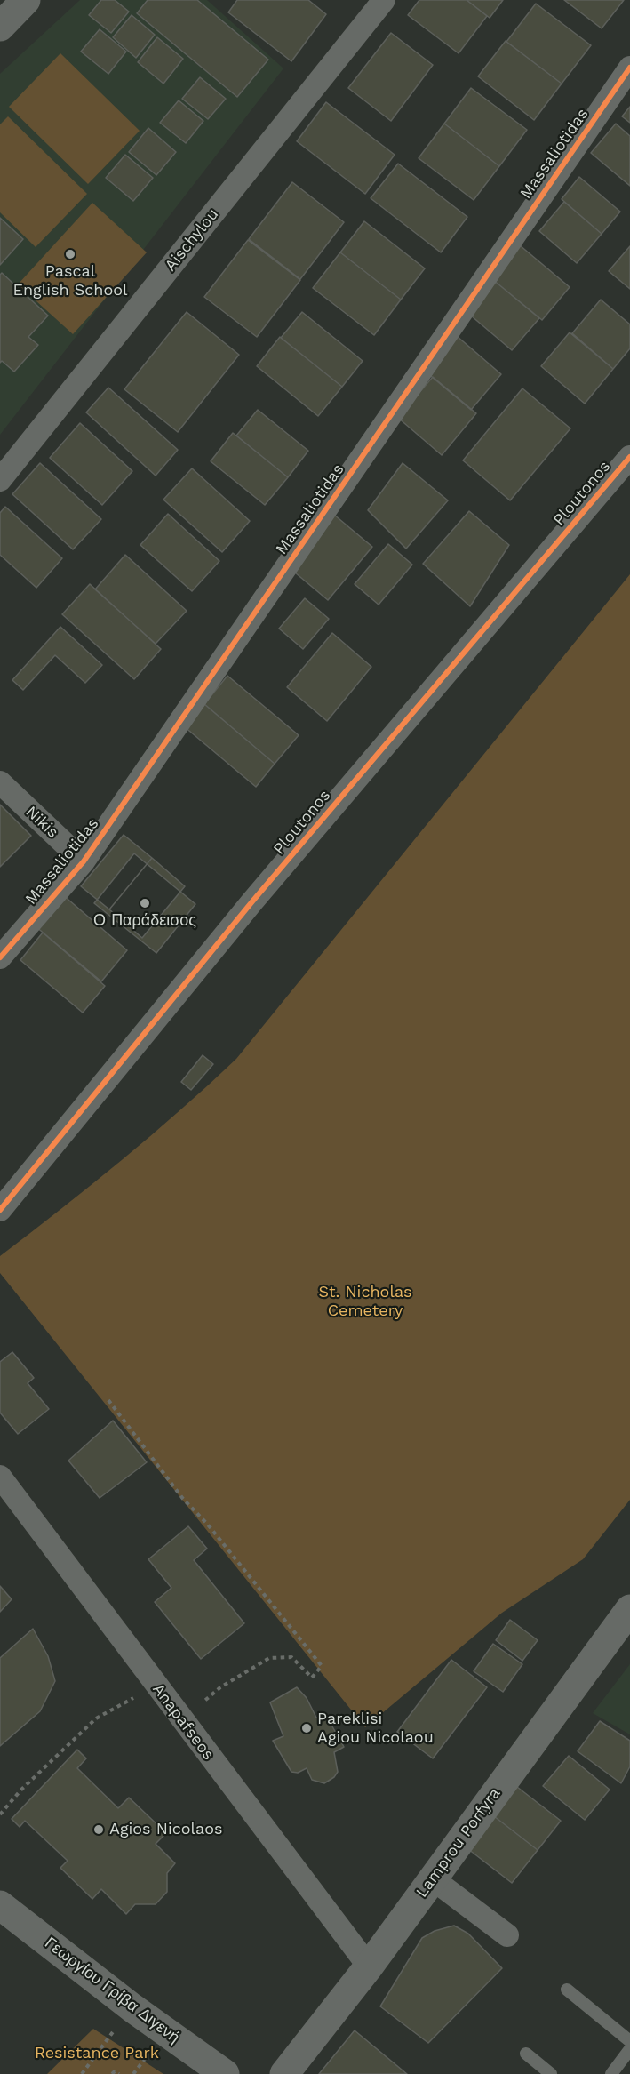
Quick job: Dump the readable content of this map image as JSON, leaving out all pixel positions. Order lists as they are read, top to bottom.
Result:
{
  "streets": {
    "street": [
      "Massaliotidas",
      "Aischylou",
      "Ploutonos",
      "Nikis",
      "Anapafseos",
      "Lamprou Porfyra",
      "Γεωργίου Γρίβα Διγενή"
    ]
  },
  "crossings": [
    ["Massaliotidas", "Nikis"],
    ["Anapafseos", "Lamprou Porfyra"]
  ],
  "parks": ["St. Nicholas Cemetery", "Resistance Park"],
  "places": [
    "Pascal English School",
    "Ο Παράδεισος",
    "Pareklisi Agiou Nicolaou",
    "Agios Nicolaos"
  ]
}
